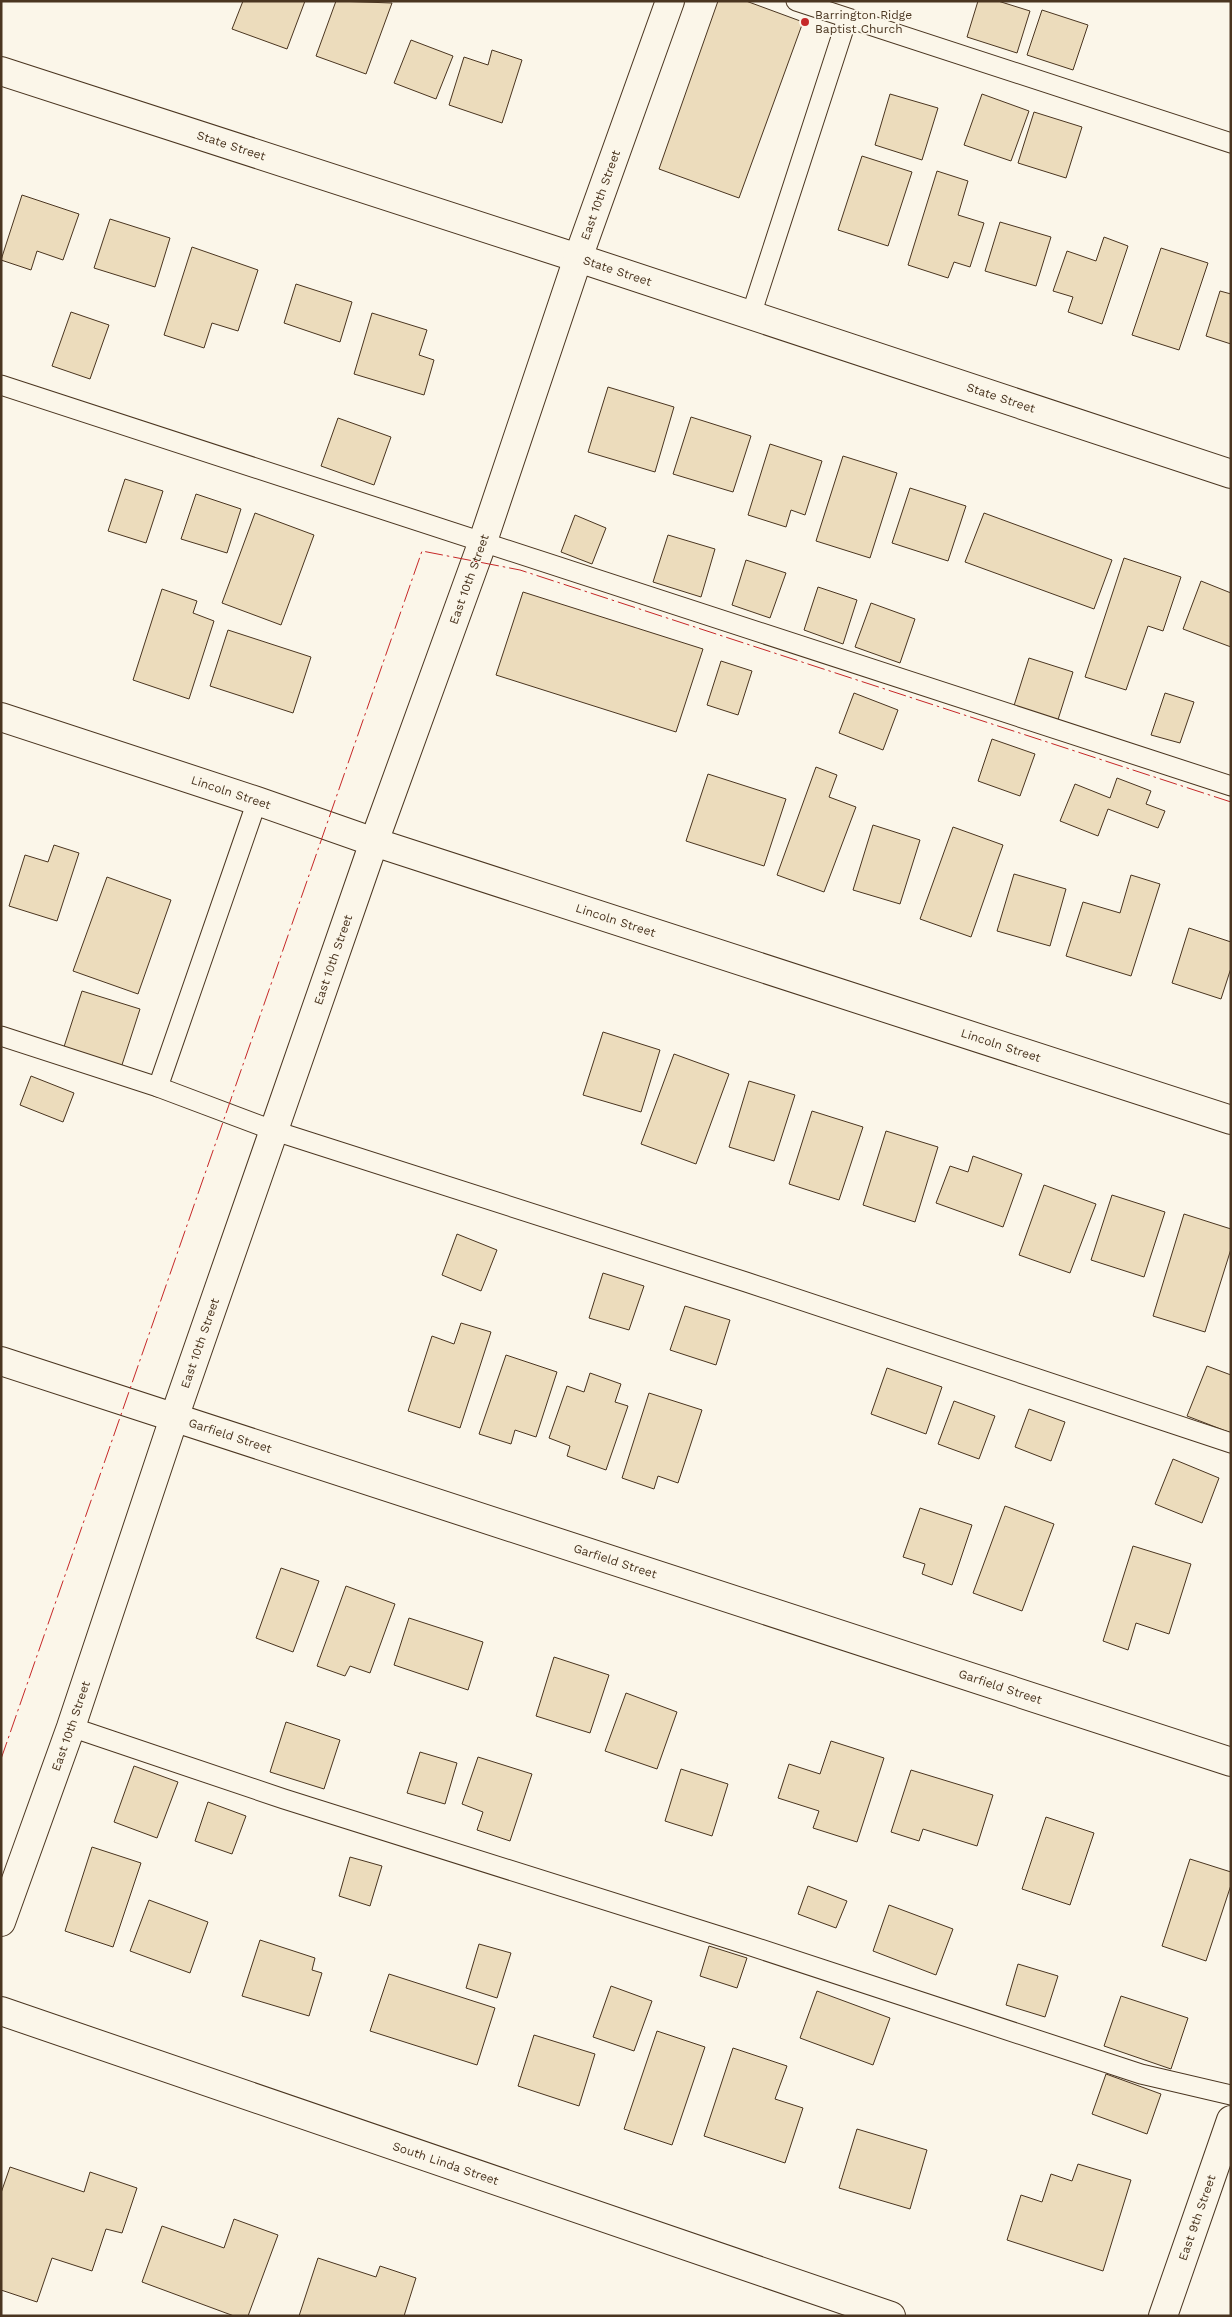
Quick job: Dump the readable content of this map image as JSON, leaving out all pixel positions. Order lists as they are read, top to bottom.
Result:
{
  "streets": {
    "street": [
      "State Street",
      "East 10th Street",
      "Lincoln Street",
      "Garfield Street",
      "South Linda Street",
      "East 9th Street"
    ]
  },
  "crossings": [
    ["State Street", "East 10th Street"],
    ["East 10th Street", "Lincoln Street"],
    ["East 10th Street", "Garfield Street"]
  ],
  "places": ["Barrington Ridge Baptist Church"]
}
